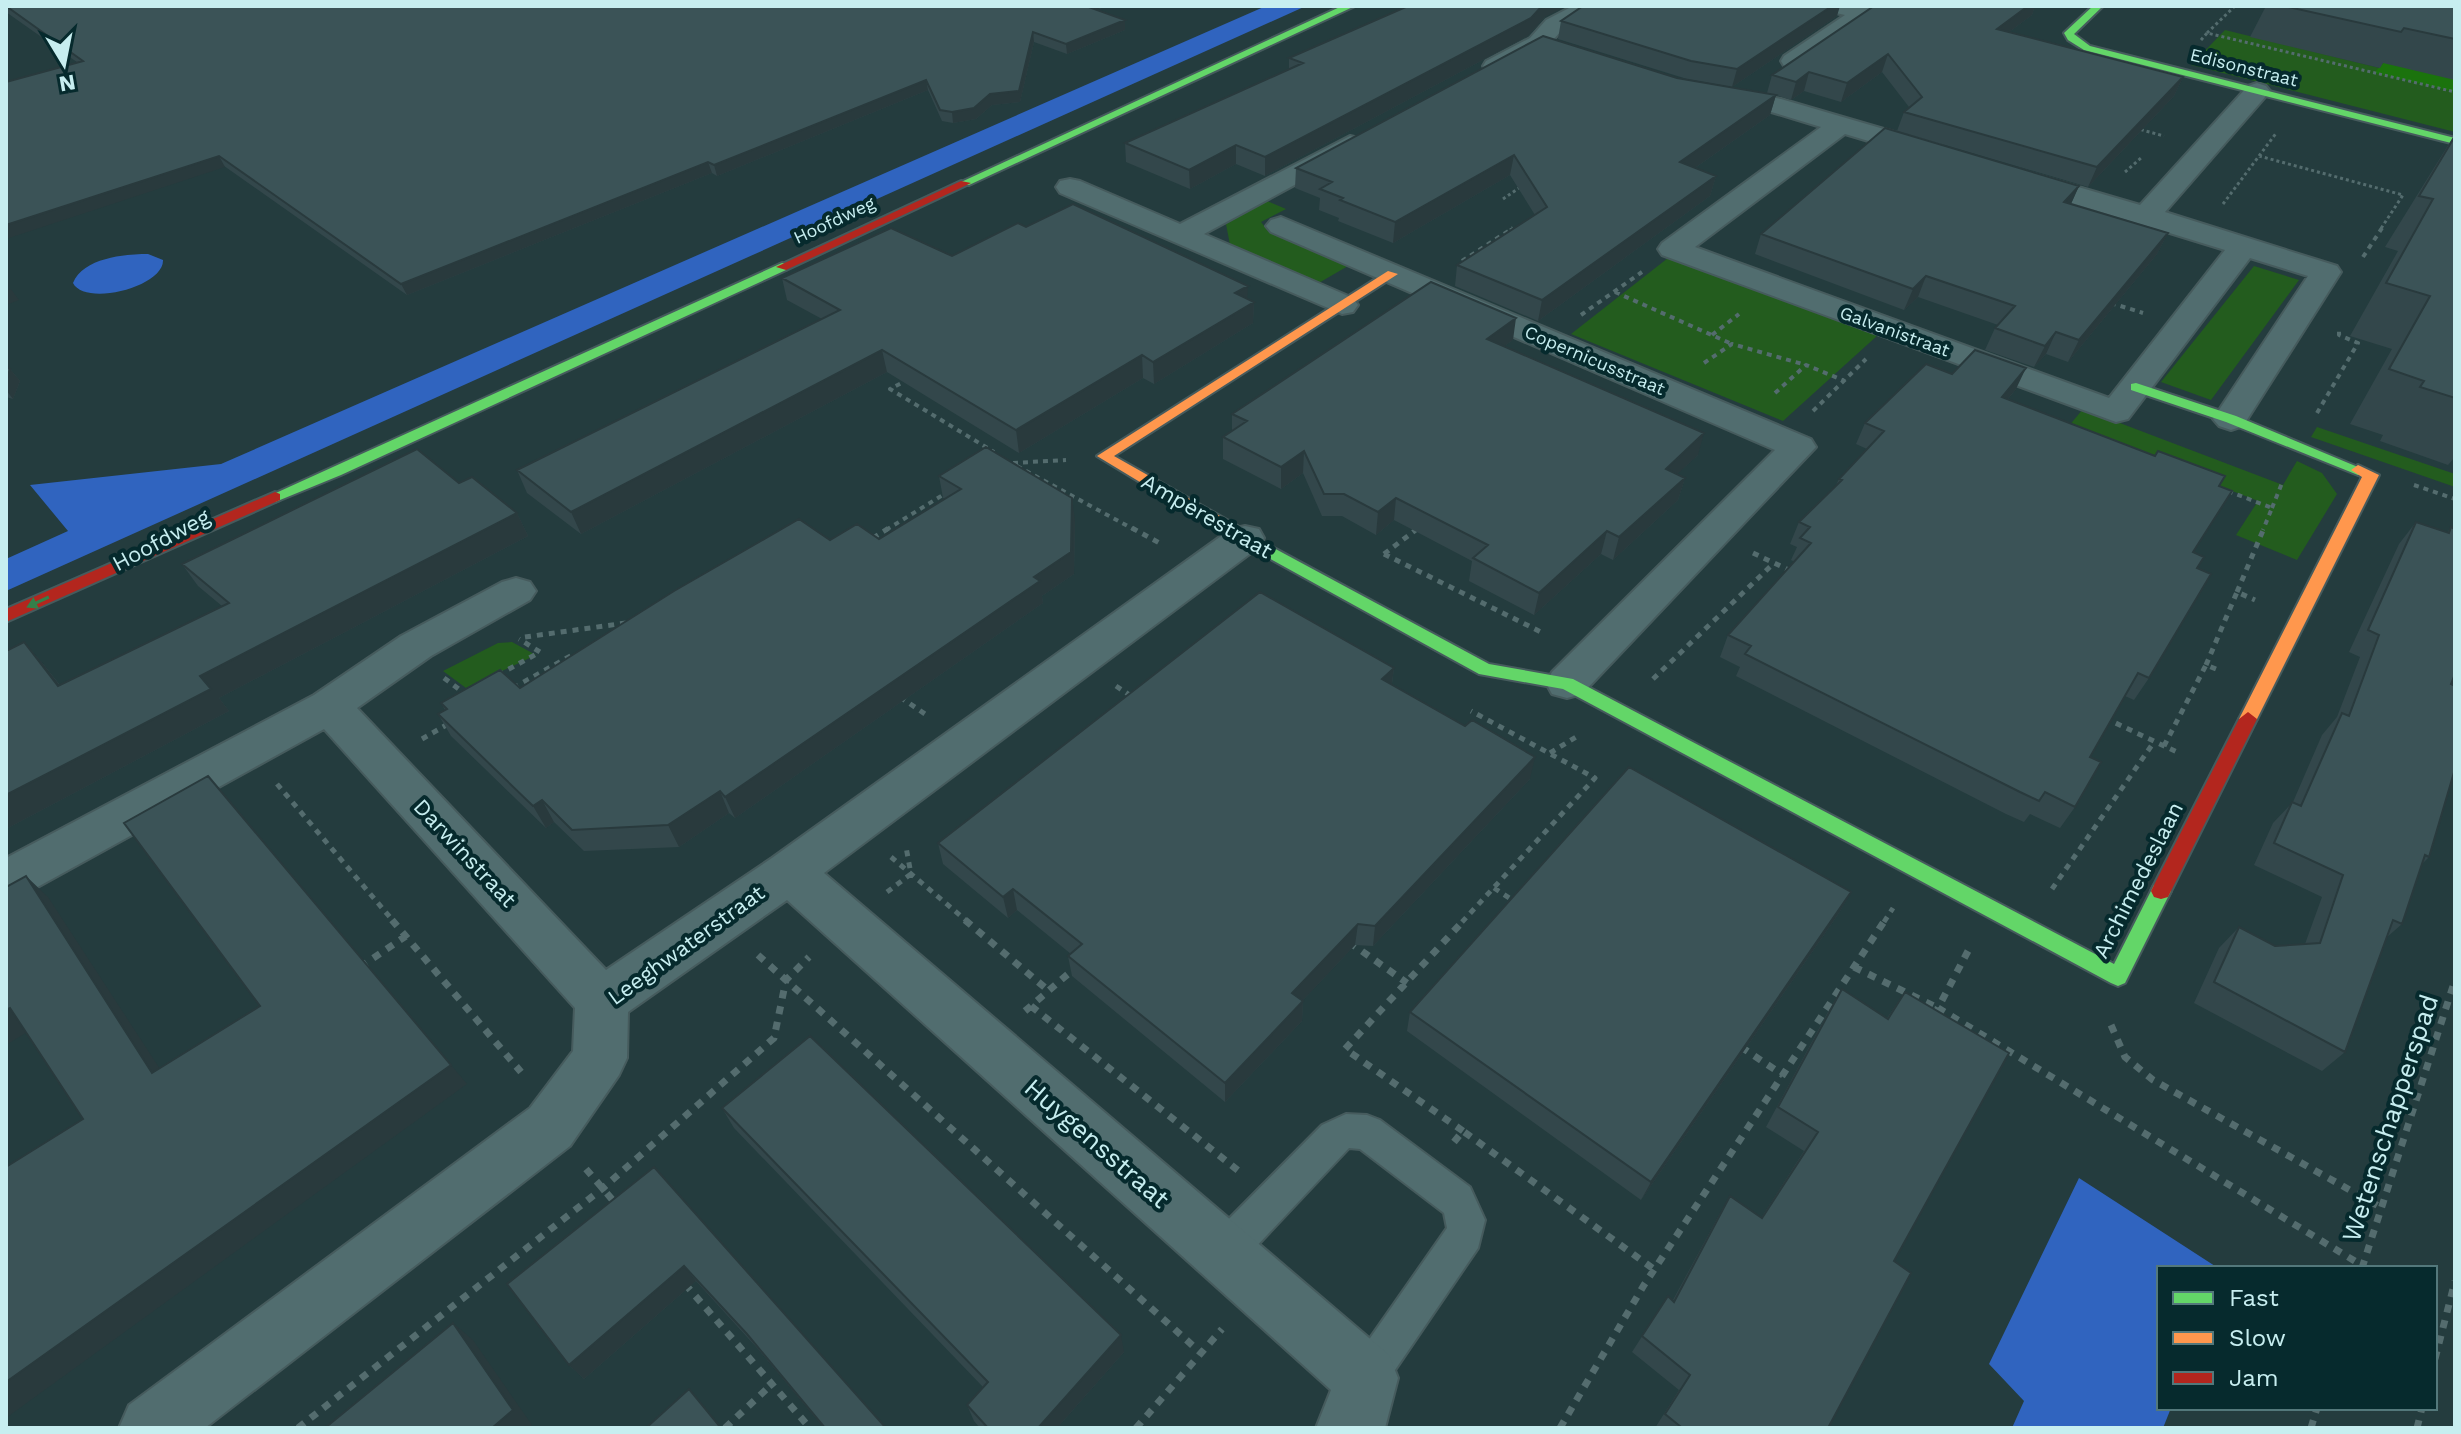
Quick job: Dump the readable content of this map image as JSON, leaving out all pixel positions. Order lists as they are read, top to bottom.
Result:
{
  "streets": {
    "street": [
      "Edisonstraat",
      "Hoofdweg",
      "Galvanistraat",
      "Copernicusstraat",
      "Ampèrestraat",
      "Darwinstraat",
      "Archimedeslaan",
      "Leeghwaterstraat",
      "Huygensstraat"
    ],
    "path": ["Wetenschapperspad"]
  },
  "crossings": [
    ["Galvanistraat", "Archimedeslaan"],
    ["Ampèrestraat", "Archimedeslaan"],
    ["Ampèrestraat", "Leeghwaterstraat"],
    ["Darwinstraat", "Leeghwaterstraat"],
    ["Leeghwaterstraat", "Huygensstraat"]
  ],
  "legend": ["Fast", "Slow", "Jam"],
  "north": "bottom"
}
